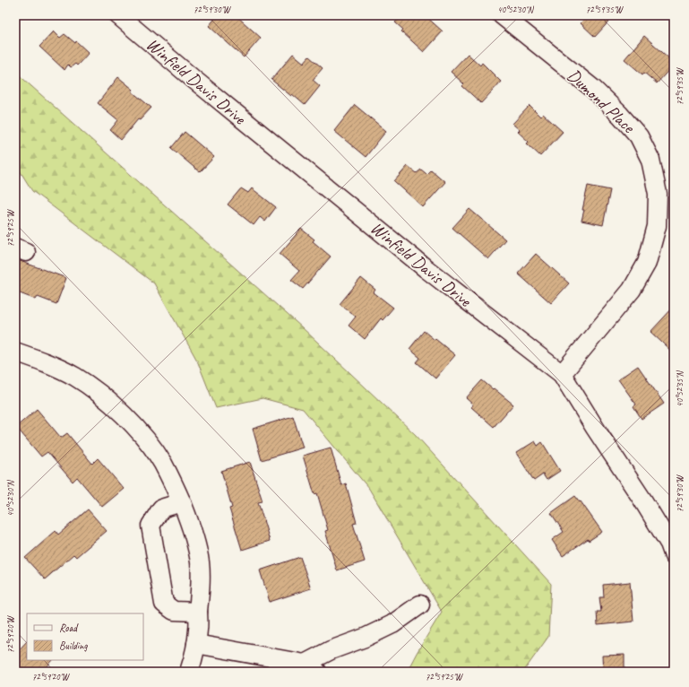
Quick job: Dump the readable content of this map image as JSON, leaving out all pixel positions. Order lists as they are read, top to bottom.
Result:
{
  "streets": {
    "street": ["Winfield Davis Drive", "Dumond Place"]
  },
  "crossings": [
    ["Winfield Davis Drive", "Dumond Place"]
  ],
  "legend": ["Road", "Building"],
  "coordinates": [
    "72°59'30\"W",
    "40°52'30\"N",
    "72°59'35\"W",
    "72°59'25\"W",
    "40°52'35\"N",
    "72°59'20\"W"
  ]
}
